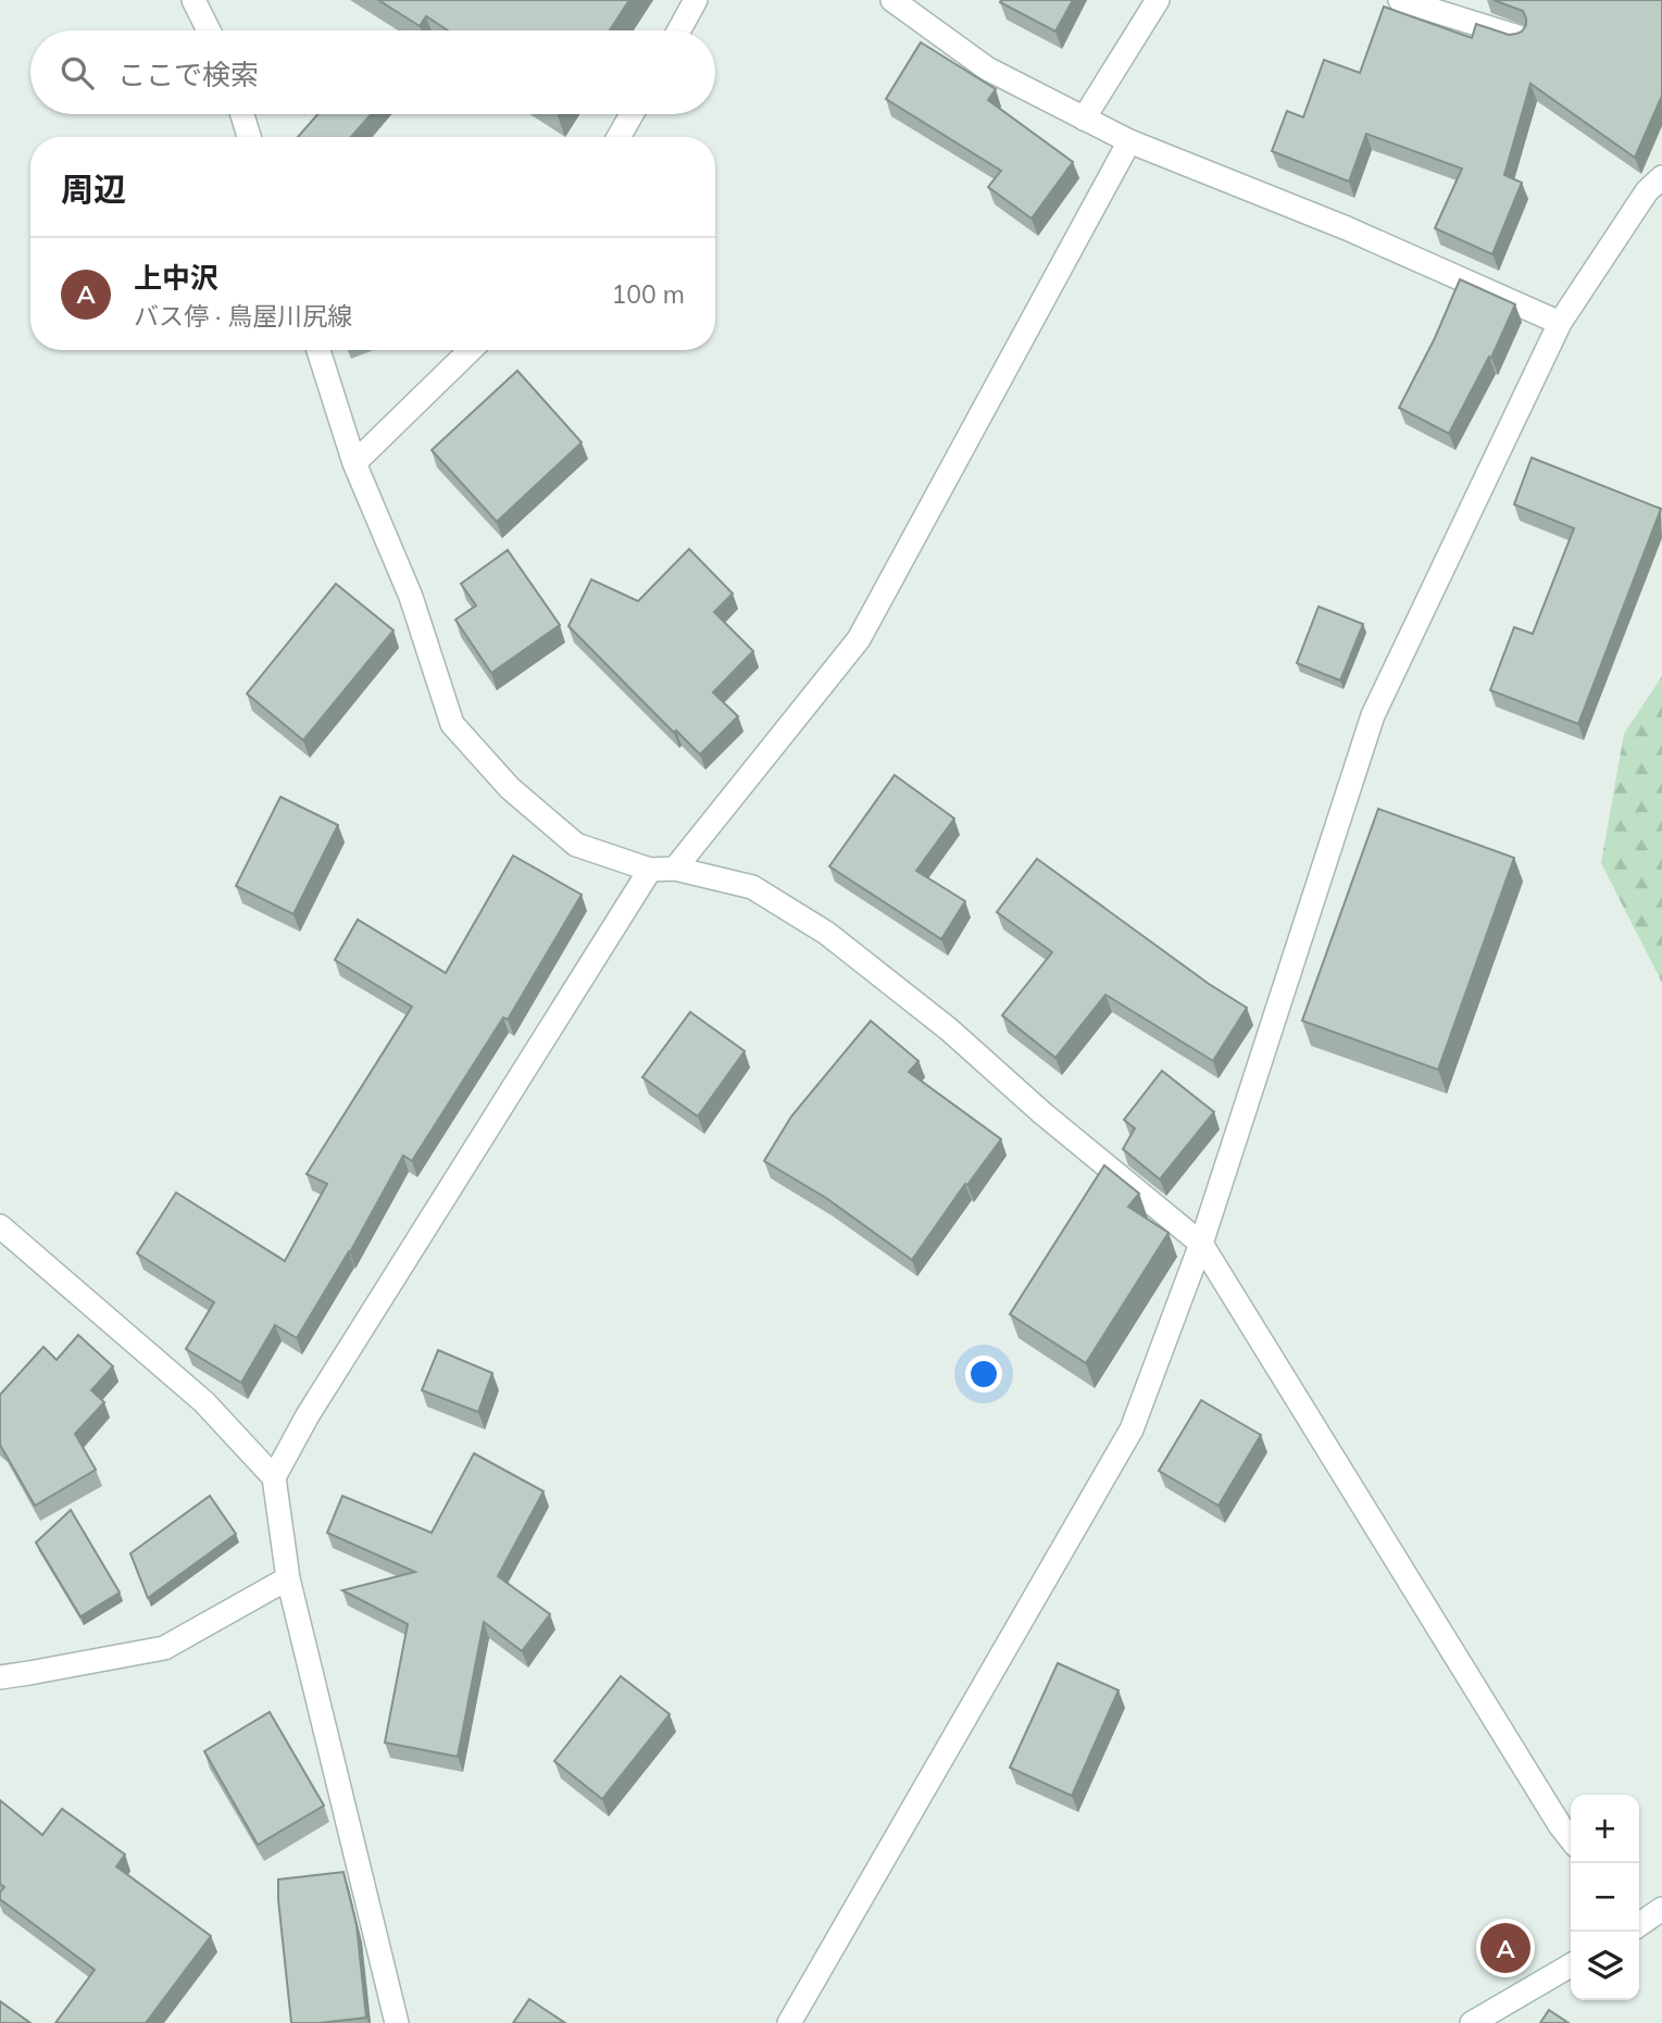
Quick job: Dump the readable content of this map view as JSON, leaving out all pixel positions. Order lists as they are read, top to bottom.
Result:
{
  "page": {
    "search": "ここで検索",
    "heading": "周辺",
    "list": [
      {
        "mark": "A",
        "name": "上中沢",
        "note": "バス停 · 鳥屋川尻線",
        "value": "100 m"
      }
    ],
    "map_buttons": ["+", "−"],
    "pins": "A"
  }
}
